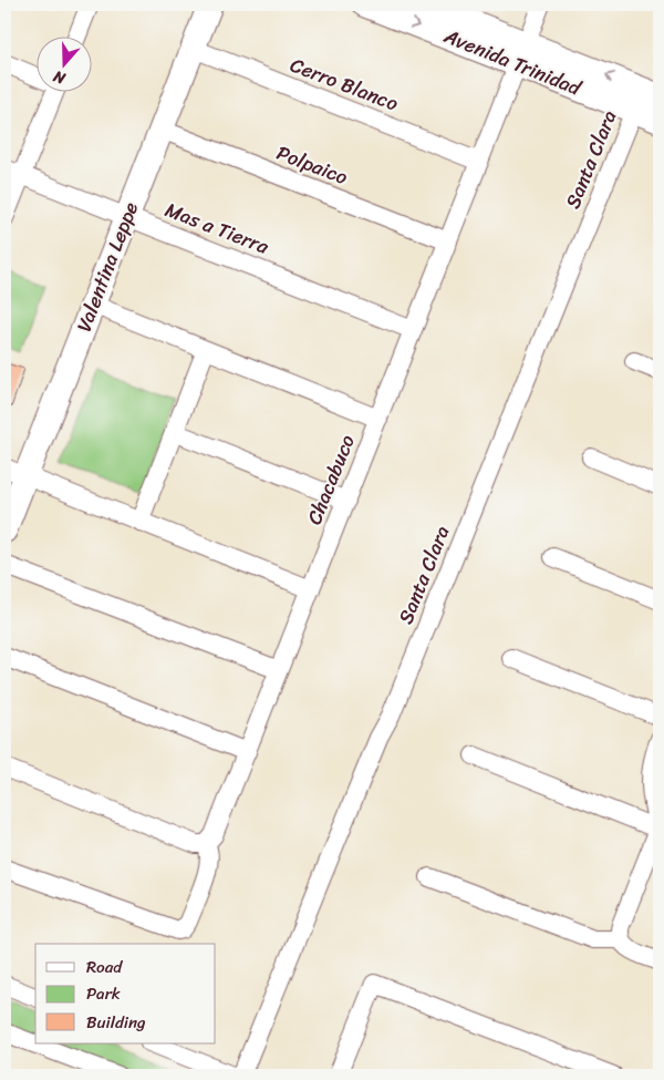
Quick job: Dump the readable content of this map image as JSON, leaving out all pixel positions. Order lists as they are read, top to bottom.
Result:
{
  "streets": {
    "street": [
      "Avenida Trinidad",
      "Cerro Blanco",
      "Santa Clara",
      "Polpaico",
      "Mas a Tierra",
      "Valentina Leppe",
      "Chacabuco"
    ]
  },
  "crossings": [
    ["Avenida Trinidad", "Santa Clara"],
    ["Avenida Trinidad", "Chacabuco"],
    ["Cerro Blanco", "Valentina Leppe"],
    ["Cerro Blanco", "Chacabuco"],
    ["Polpaico", "Valentina Leppe"],
    ["Polpaico", "Chacabuco"],
    ["Mas a Tierra", "Valentina Leppe"],
    ["Mas a Tierra", "Chacabuco"]
  ],
  "legend": ["Road", "Park", "Building"],
  "north": "bottom"
}
